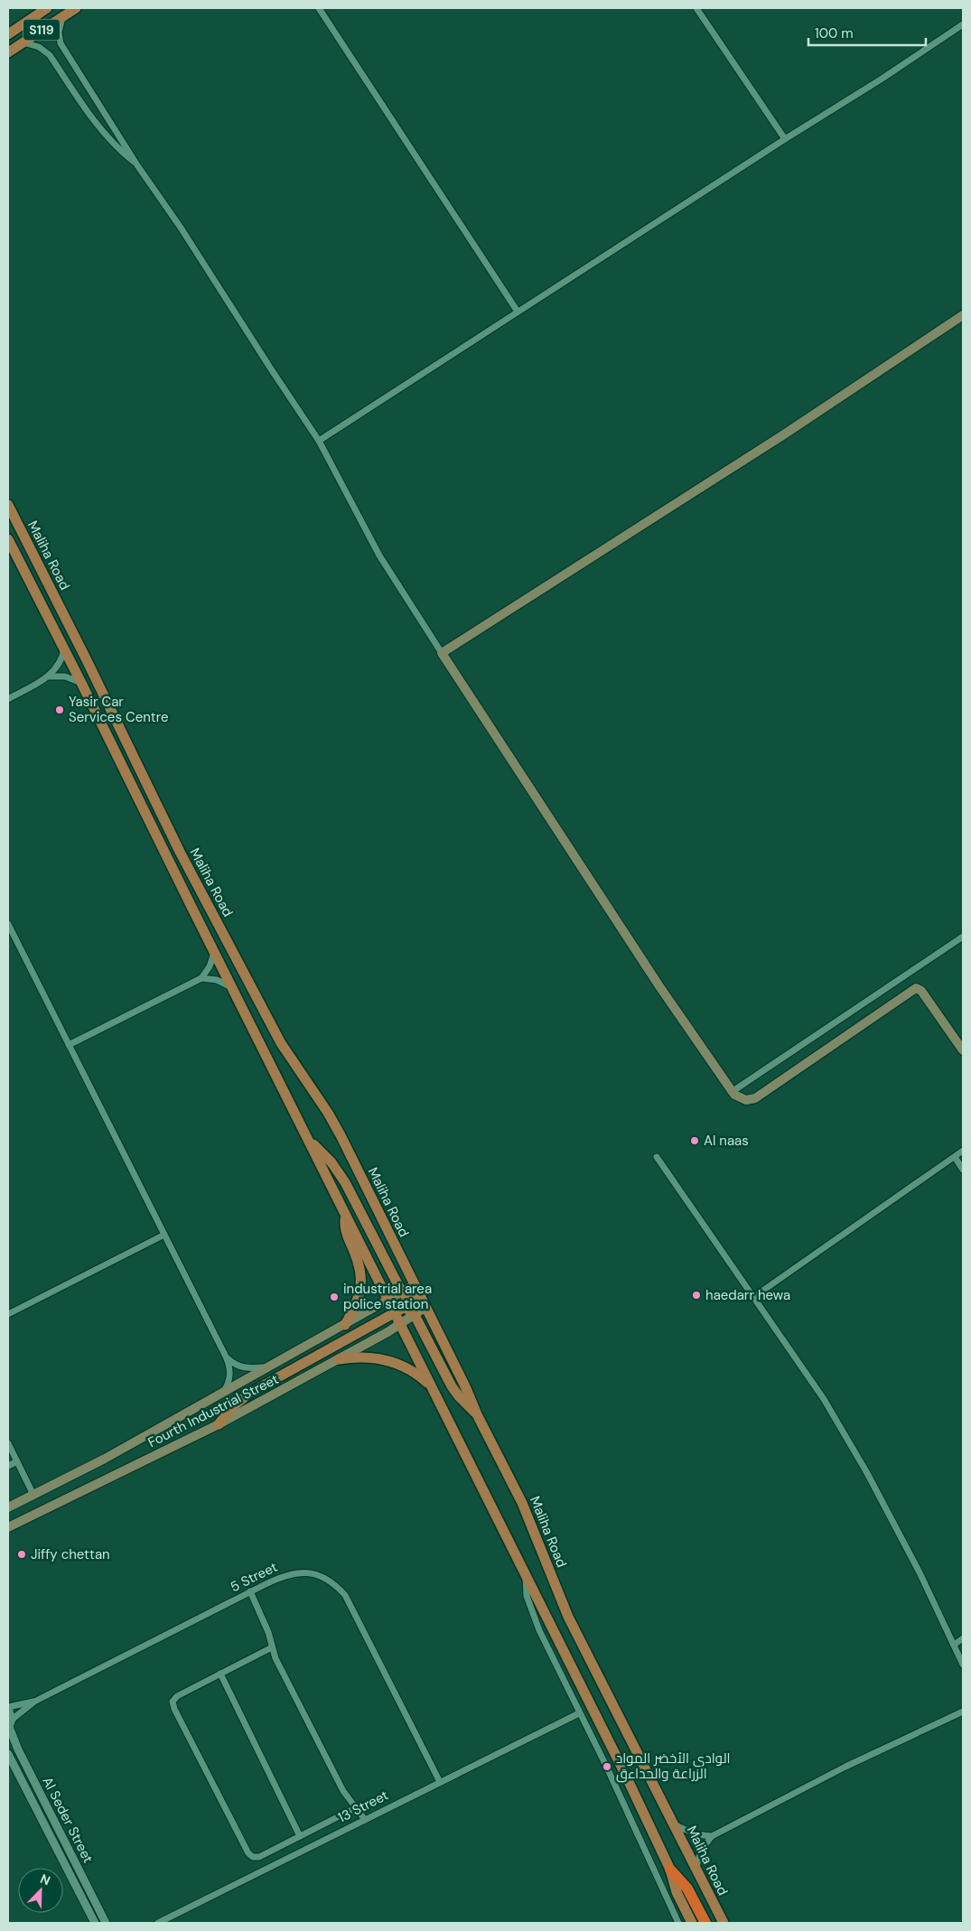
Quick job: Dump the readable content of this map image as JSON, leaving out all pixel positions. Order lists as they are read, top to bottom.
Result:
{
  "streets": {
    "main road": ["S119", "Maliha Road", "Fourth Industrial Street"],
    "street": ["5 Street", "13 Street", "Al Seder Street"]
  },
  "crossings": [
    ["Maliha Road", "Fourth Industrial Street"],
    ["5 Street", "13 Street"],
    ["5 Street", "Al Seder Street"]
  ],
  "places": [
    "Yasir Car Services Centre",
    "Al naas",
    "haedarr hewa",
    "industrial area police station",
    "Jiffy chettan",
    "الوادى الأخضر المواد الزراعة والحداءق"
  ],
  "scale_bar": "100 m",
  "north": "top right"
}
